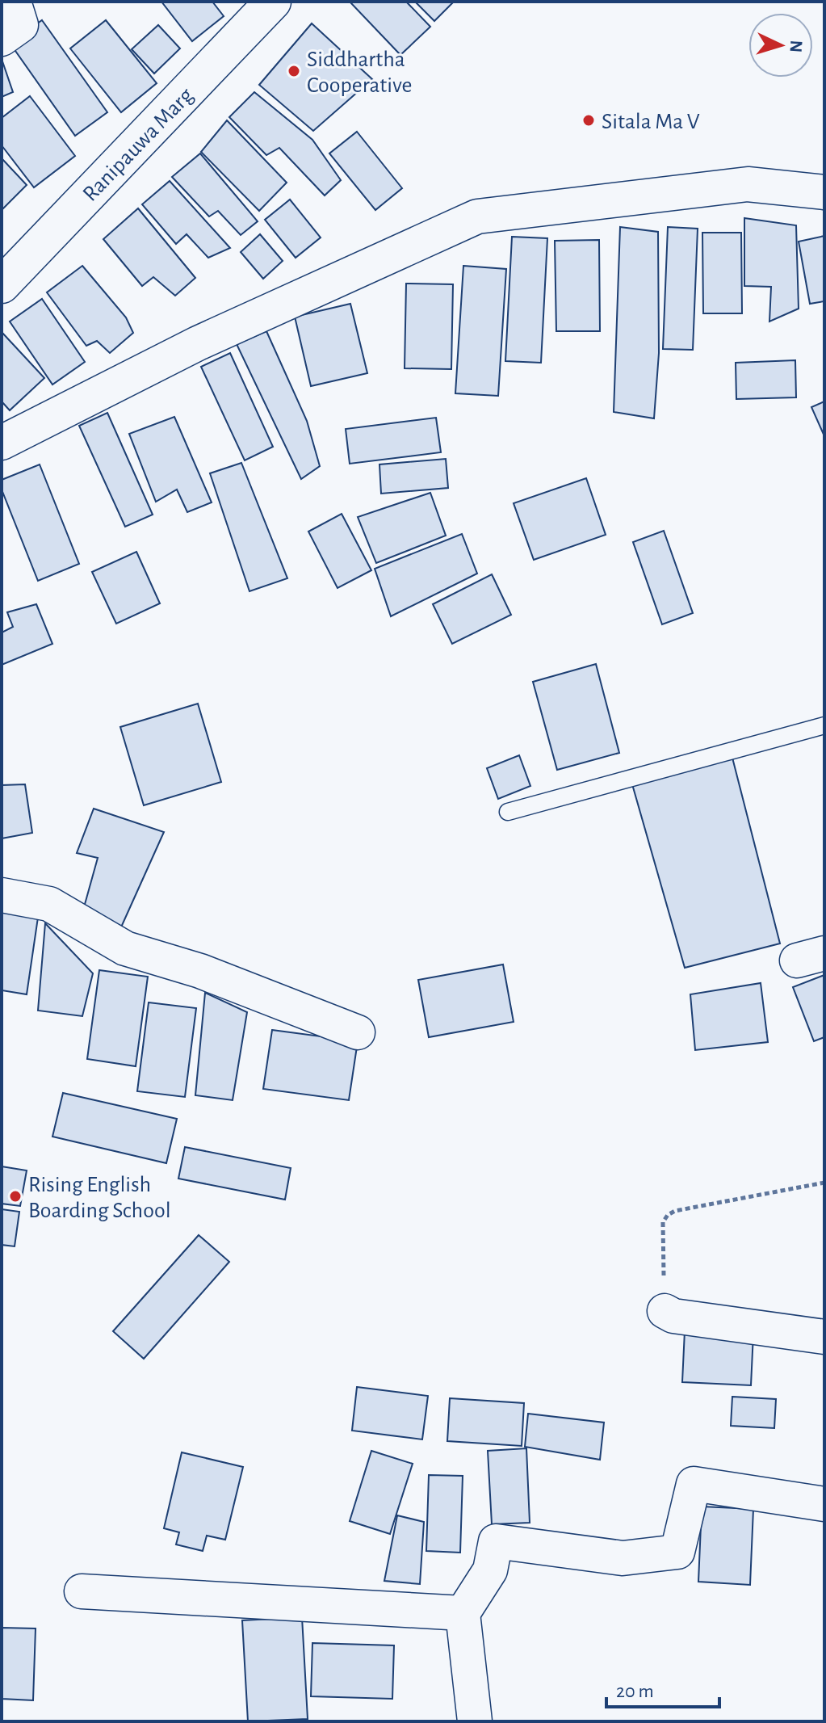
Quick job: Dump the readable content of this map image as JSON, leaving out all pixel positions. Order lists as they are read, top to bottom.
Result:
{
  "streets": {
    "main road": ["Ranipauwa Marg"]
  },
  "places": ["Siddhartha Cooperative", "Sitala Ma V", "Rising English Boarding School"],
  "scale_bar": "20 m",
  "north": "right"
}
